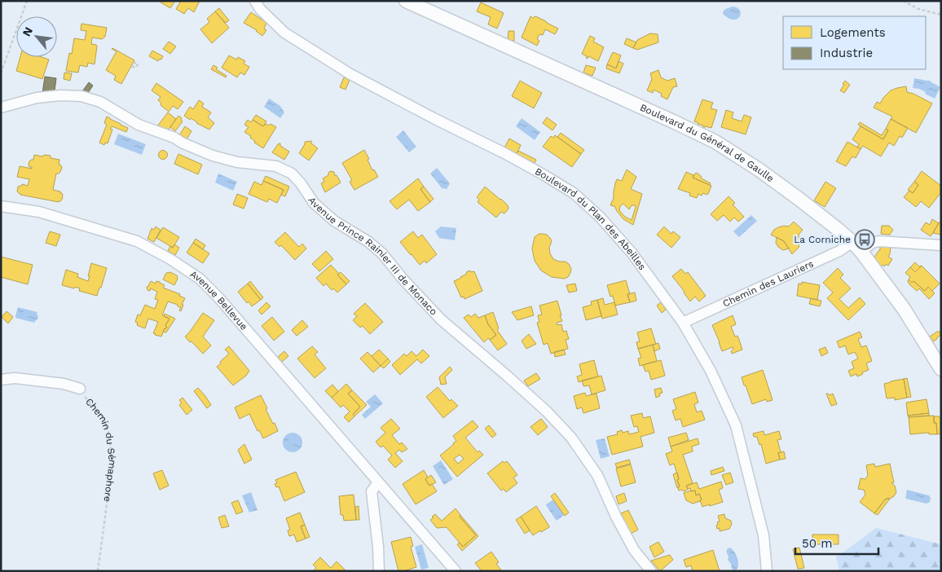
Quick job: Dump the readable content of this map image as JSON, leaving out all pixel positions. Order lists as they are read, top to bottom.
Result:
{
  "streets": {
    "street": [
      "Boulevard du Général de Gaulle",
      "Boulevard du Plan des Abeilles",
      "Avenue Prince Rainier III de Monaco",
      "Chemin des Lauriers",
      "Avenue Bellevue",
      "Chemin du Sémaphore"
    ]
  },
  "crossings": [
    ["Boulevard du Général de Gaulle", "Chemin des Lauriers"],
    ["Boulevard du Plan des Abeilles", "Chemin des Lauriers"]
  ],
  "places": {
    "bus stop": ["La Corniche"]
  },
  "legend": ["Logements", "Industrie"],
  "scale_bar": "50 m",
  "north": "top left"
}
